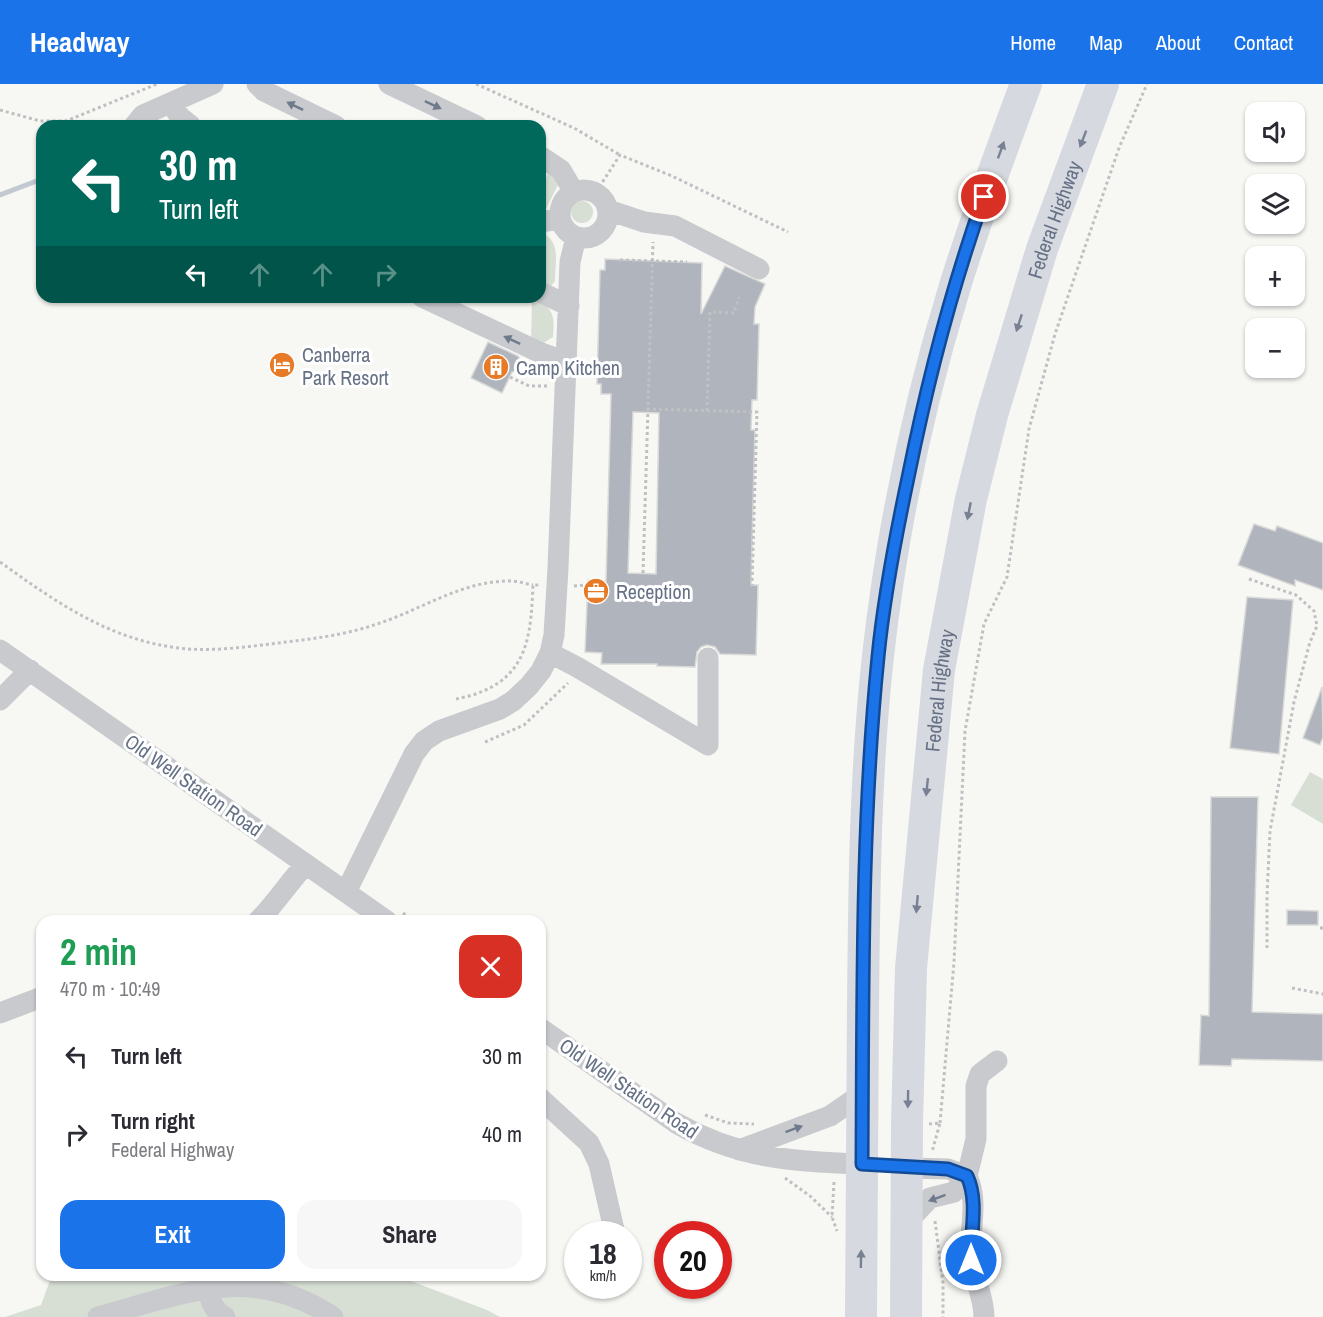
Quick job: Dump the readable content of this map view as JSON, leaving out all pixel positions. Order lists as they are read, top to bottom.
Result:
{
  "streets": {
    "highway": ["Federal Highway"],
    "street": ["Old Well Station Road"]
  },
  "places": {
    "hotel": ["Canberra Park Resort"],
    "building": ["Camp Kitchen"],
    "office": ["Reception"]
  },
  "page": {
    "header": "Headway",
    "nav": [
      "Home",
      "Map",
      "About",
      "Contact"
    ],
    "map_buttons": ["+", "−"],
    "turn": ["30 m", "Turn left"],
    "heading": ["2 min", "470 m · 10:49"],
    "list": [
      {
        "name": "Turn left",
        "value": "30 m"
      },
      {
        "name": "Turn right",
        "note": "Federal Highway",
        "value": "40 m"
      }
    ],
    "buttons": ["Exit", "Share"],
    "speed": "18 km/h",
    "limit": "20"
  }
}
